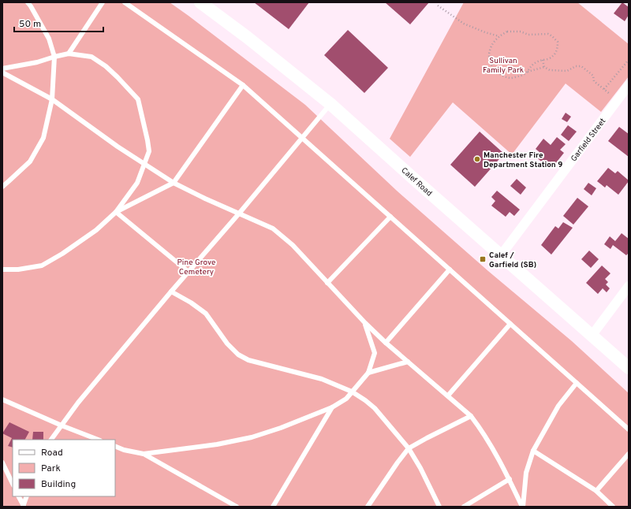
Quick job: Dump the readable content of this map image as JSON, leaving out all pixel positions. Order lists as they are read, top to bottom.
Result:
{
  "streets": {
    "main road": ["Calef Road"],
    "street": ["Garfield Street"]
  },
  "crossings": [
    ["Garfield Street", "Calef Road"]
  ],
  "parks": ["Sullivan Family Park", "Pine Grove Cemetery"],
  "places": {
    "other": ["Manchester Fire Department Station 9"],
    "transit": ["Calef / Garfield (SB)"]
  },
  "legend": ["Road", "Park", "Building"],
  "scale_bar": "50 m"
}
